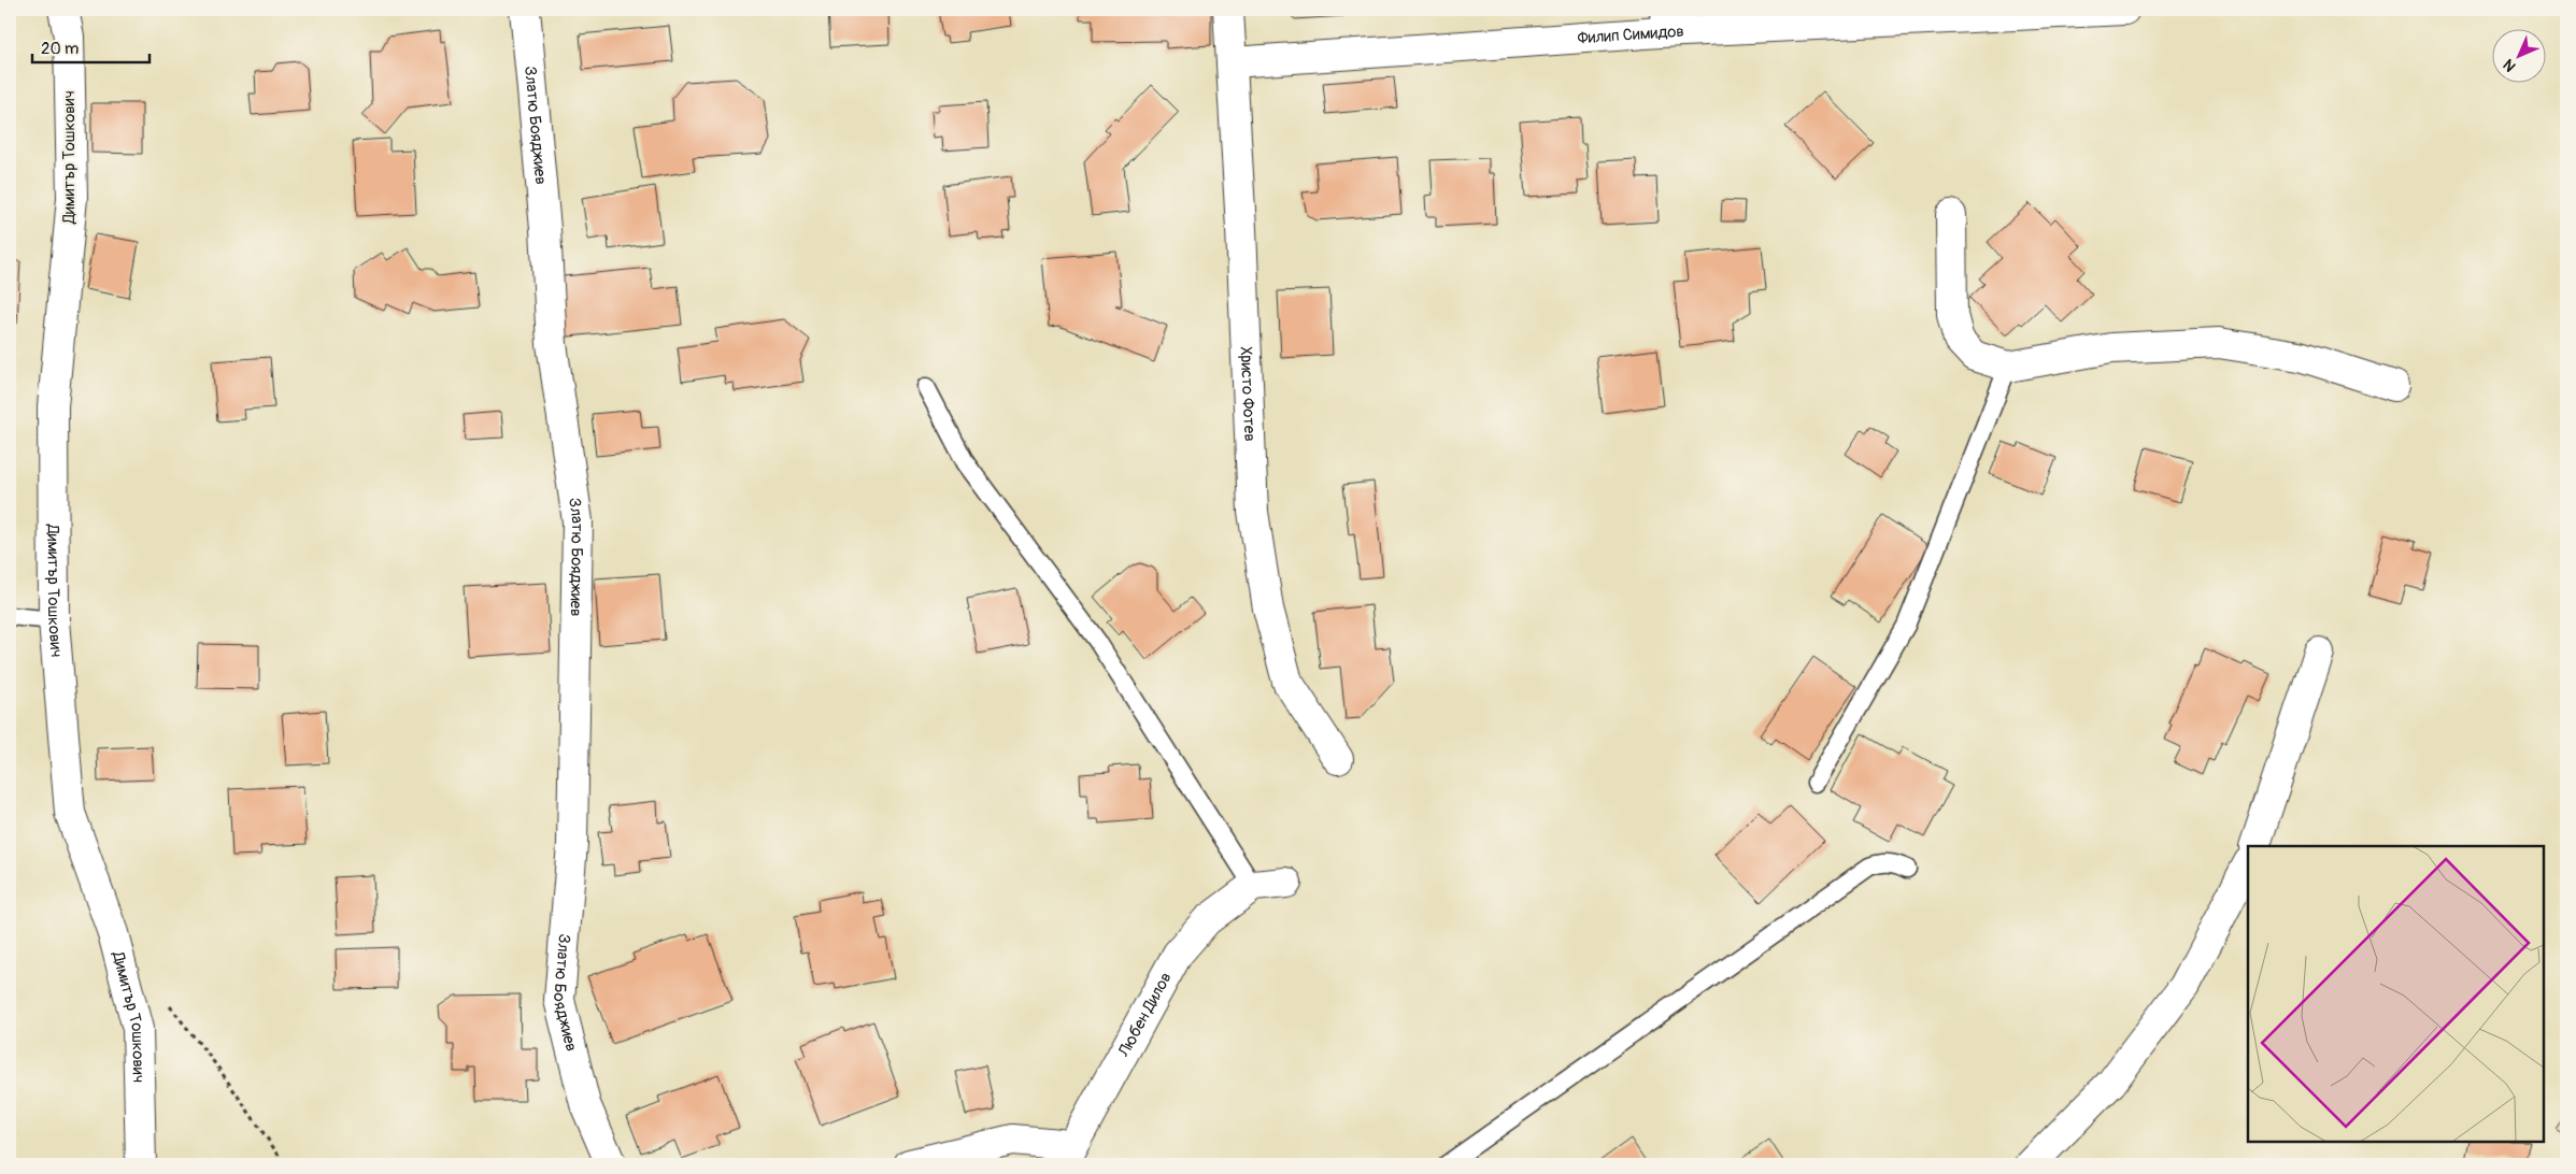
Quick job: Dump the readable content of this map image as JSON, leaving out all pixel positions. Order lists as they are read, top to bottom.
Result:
{
  "streets": {
    "street": [
      "Филип Симидов",
      "Златю Бояджиев",
      "Димитър Тошкович",
      "Христо Фотев",
      "Любен Дилов"
    ]
  },
  "crossings": [
    ["Филип Симидов", "Христо Фотев"]
  ],
  "scale_bar": "20 m",
  "north": "bottom left"
}
